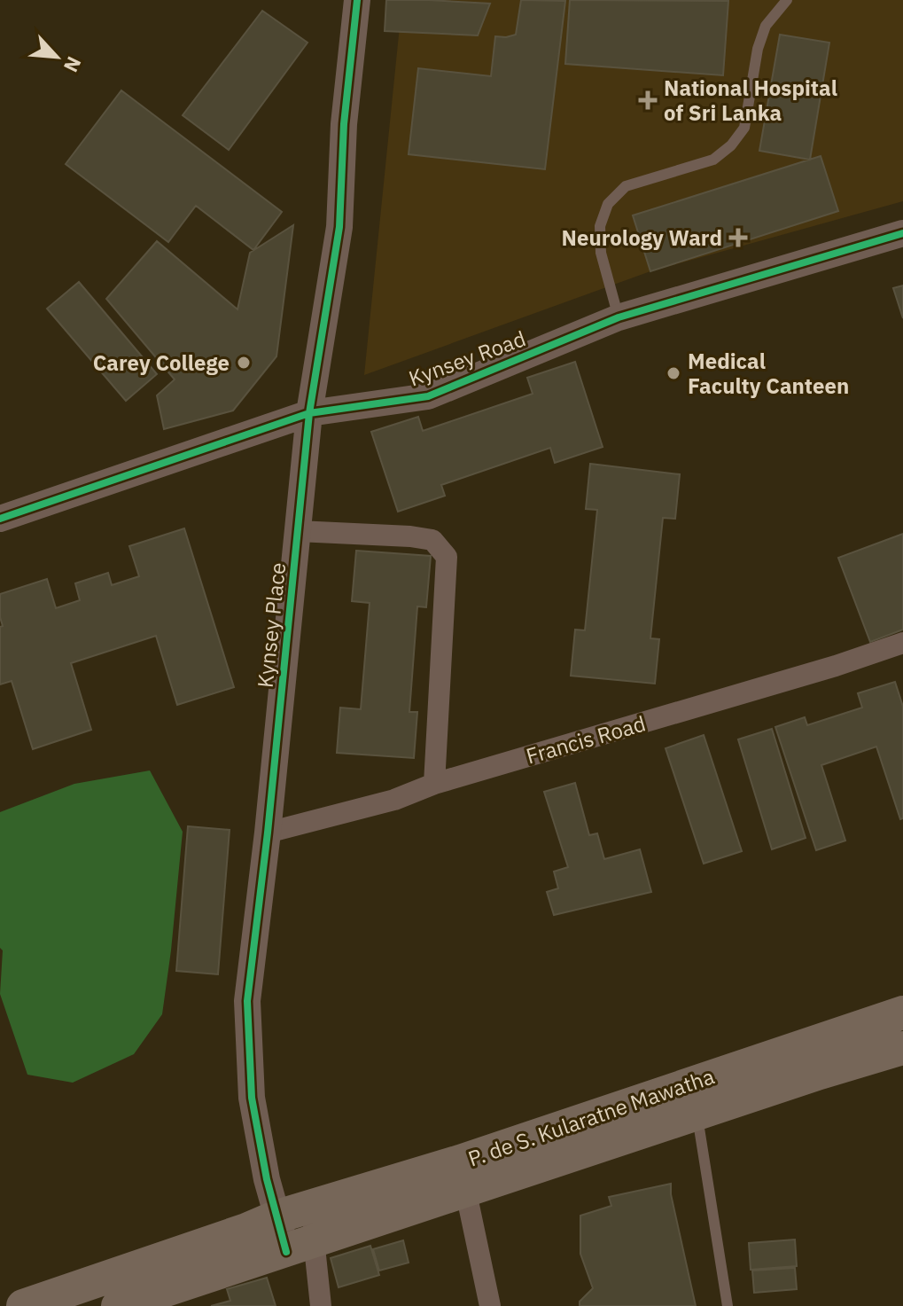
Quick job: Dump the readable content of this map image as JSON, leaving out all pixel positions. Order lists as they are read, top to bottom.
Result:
{
  "streets": {
    "main road": ["P. de S. Kularatne Mawatha"],
    "street": ["Kynsey Road", "Kynsey Place", "Francis Road"]
  },
  "crossings": [
    ["Kynsey Road", "Kynsey Place"],
    ["Kynsey Place", "Francis Road"],
    ["Kynsey Place", "P. de S. Kularatne Mawatha"]
  ],
  "places": {
    "health": ["National Hospital of Sri Lanka", "Neurology Ward"],
    "other": ["Carey College", "Medical Faculty Canteen"]
  },
  "north": "bottom right"
}
